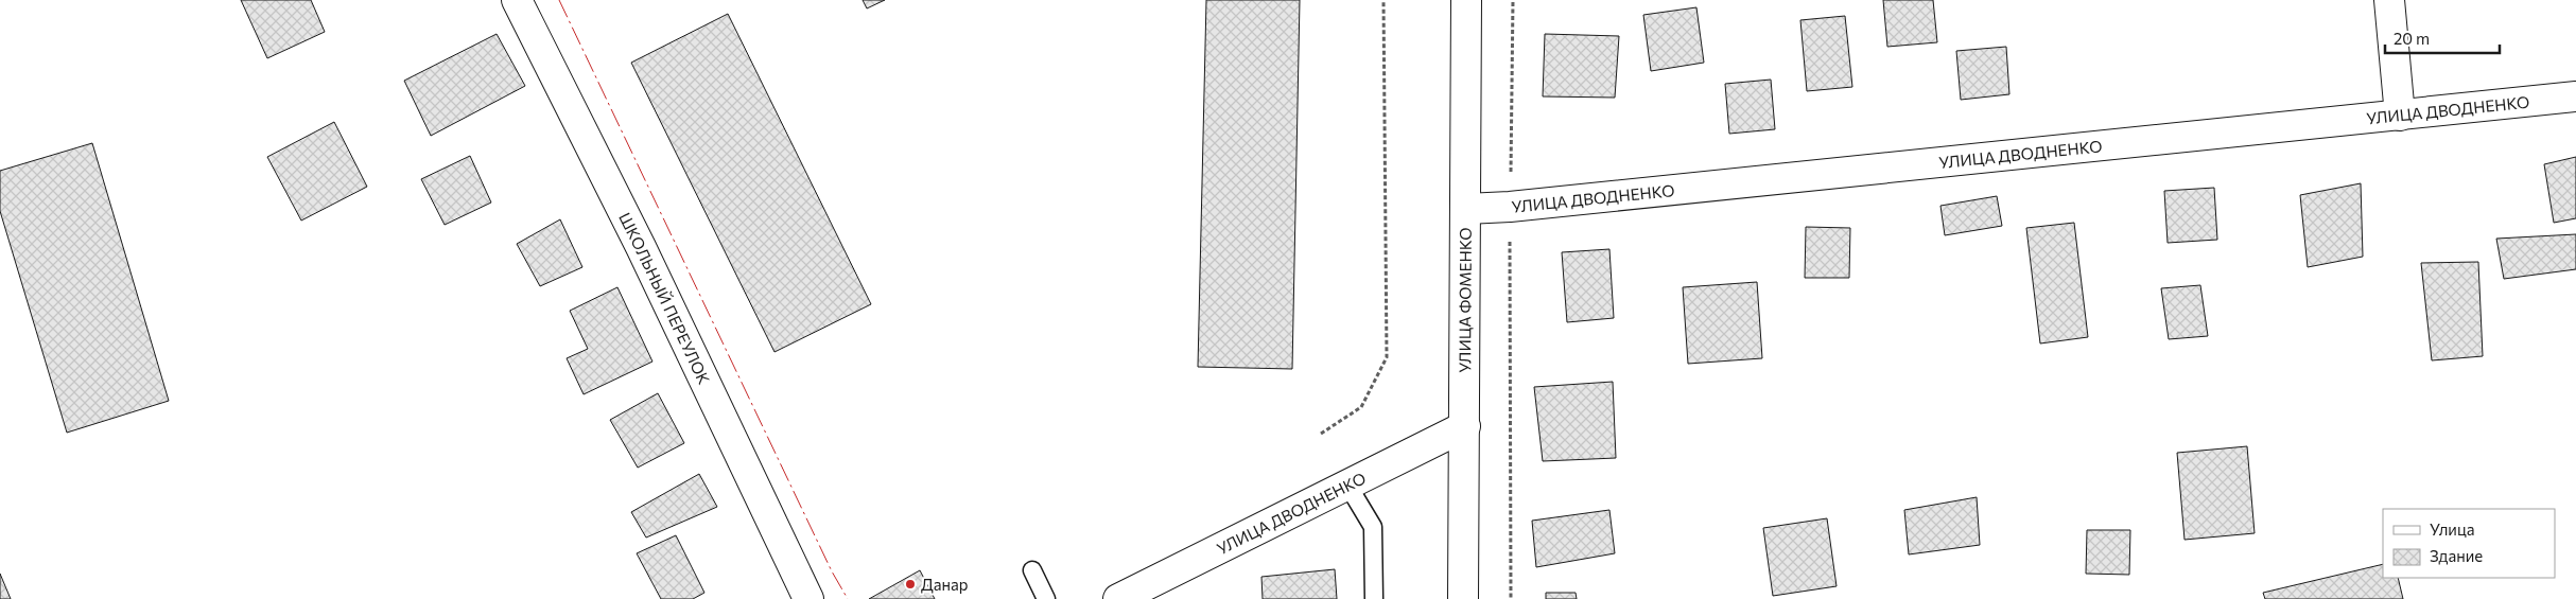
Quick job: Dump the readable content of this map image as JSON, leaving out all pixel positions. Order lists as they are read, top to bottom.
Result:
{
  "streets": {
    "street": ["УЛИЦА ДВОДНЕНКО", "ШКОЛЬНЫЙ ПЕРЕУЛОК", "УЛИЦА ФОМЕНКО"]
  },
  "crossings": [
    ["УЛИЦА ДВОДНЕНКО", "УЛИЦА ФОМЕНКО"]
  ],
  "places": ["Данар"],
  "legend": ["Улица", "Здание"],
  "scale_bar": "20 m"
}
